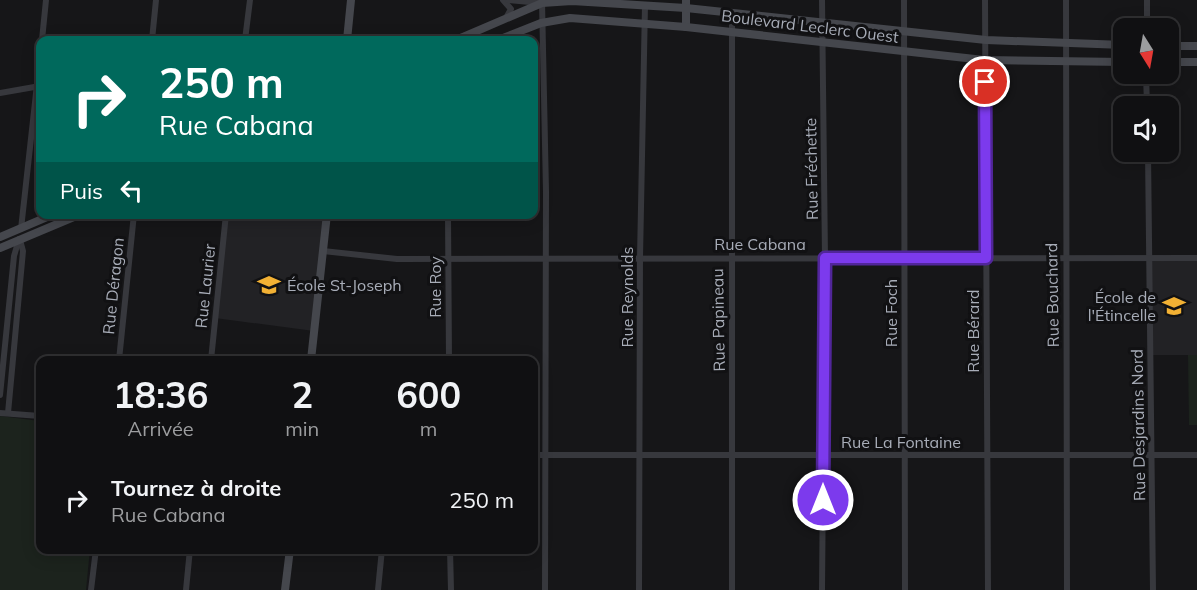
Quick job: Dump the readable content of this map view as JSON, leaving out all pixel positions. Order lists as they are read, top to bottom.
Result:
{
  "streets": {
    "street": [
      "Boulevard Leclerc Ouest",
      "Rue Fréchette",
      "Rue Cabana",
      "Rue Déragon",
      "Rue Laurier",
      "Rue Roy",
      "Rue Bouchard",
      "Rue Reynolds",
      "Rue Foch",
      "Rue Papineau",
      "Rue Bérard",
      "Rue Desjardins Nord",
      "Rue La Fontaine"
    ]
  },
  "crossings": [
    ["Boulevard Leclerc Ouest", "Rue Fréchette"],
    ["Boulevard Leclerc Ouest", "Rue Bouchard"],
    ["Boulevard Leclerc Ouest", "Rue Reynolds"],
    ["Boulevard Leclerc Ouest", "Rue Foch"],
    ["Boulevard Leclerc Ouest", "Rue Papineau"],
    ["Boulevard Leclerc Ouest", "Rue Bérard"],
    ["Rue Fréchette", "Rue Cabana"],
    ["Rue Fréchette", "Rue La Fontaine"],
    ["Rue Cabana", "Rue Roy"],
    ["Rue Cabana", "Rue Bouchard"],
    ["Rue Cabana", "Rue Reynolds"],
    ["Rue Cabana", "Rue Foch"],
    ["Rue Cabana", "Rue Papineau"],
    ["Rue Cabana", "Rue Bérard"],
    ["Rue Cabana", "Rue Desjardins Nord"],
    ["Rue Bouchard", "Rue La Fontaine"],
    ["Rue Reynolds", "Rue La Fontaine"],
    ["Rue Foch", "Rue La Fontaine"],
    ["Rue Papineau", "Rue La Fontaine"],
    ["Rue Bérard", "Rue La Fontaine"],
    ["Rue Desjardins Nord", "Rue La Fontaine"]
  ],
  "places": {
    "school or university": ["École St-Joseph", "École de l'Étincelle"]
  },
  "north": "bottom",
  "page": {
    "turn": ["250 m", "Rue Cabana"],
    "then": "Puis",
    "eta": [
      "18:36",
      "Arrivée",
      "2",
      "min",
      "600",
      "m"
    ],
    "list": [
      {
        "name": "Tournez à droite",
        "note": "Rue Cabana",
        "value": "250 m"
      }
    ]
  }
}
